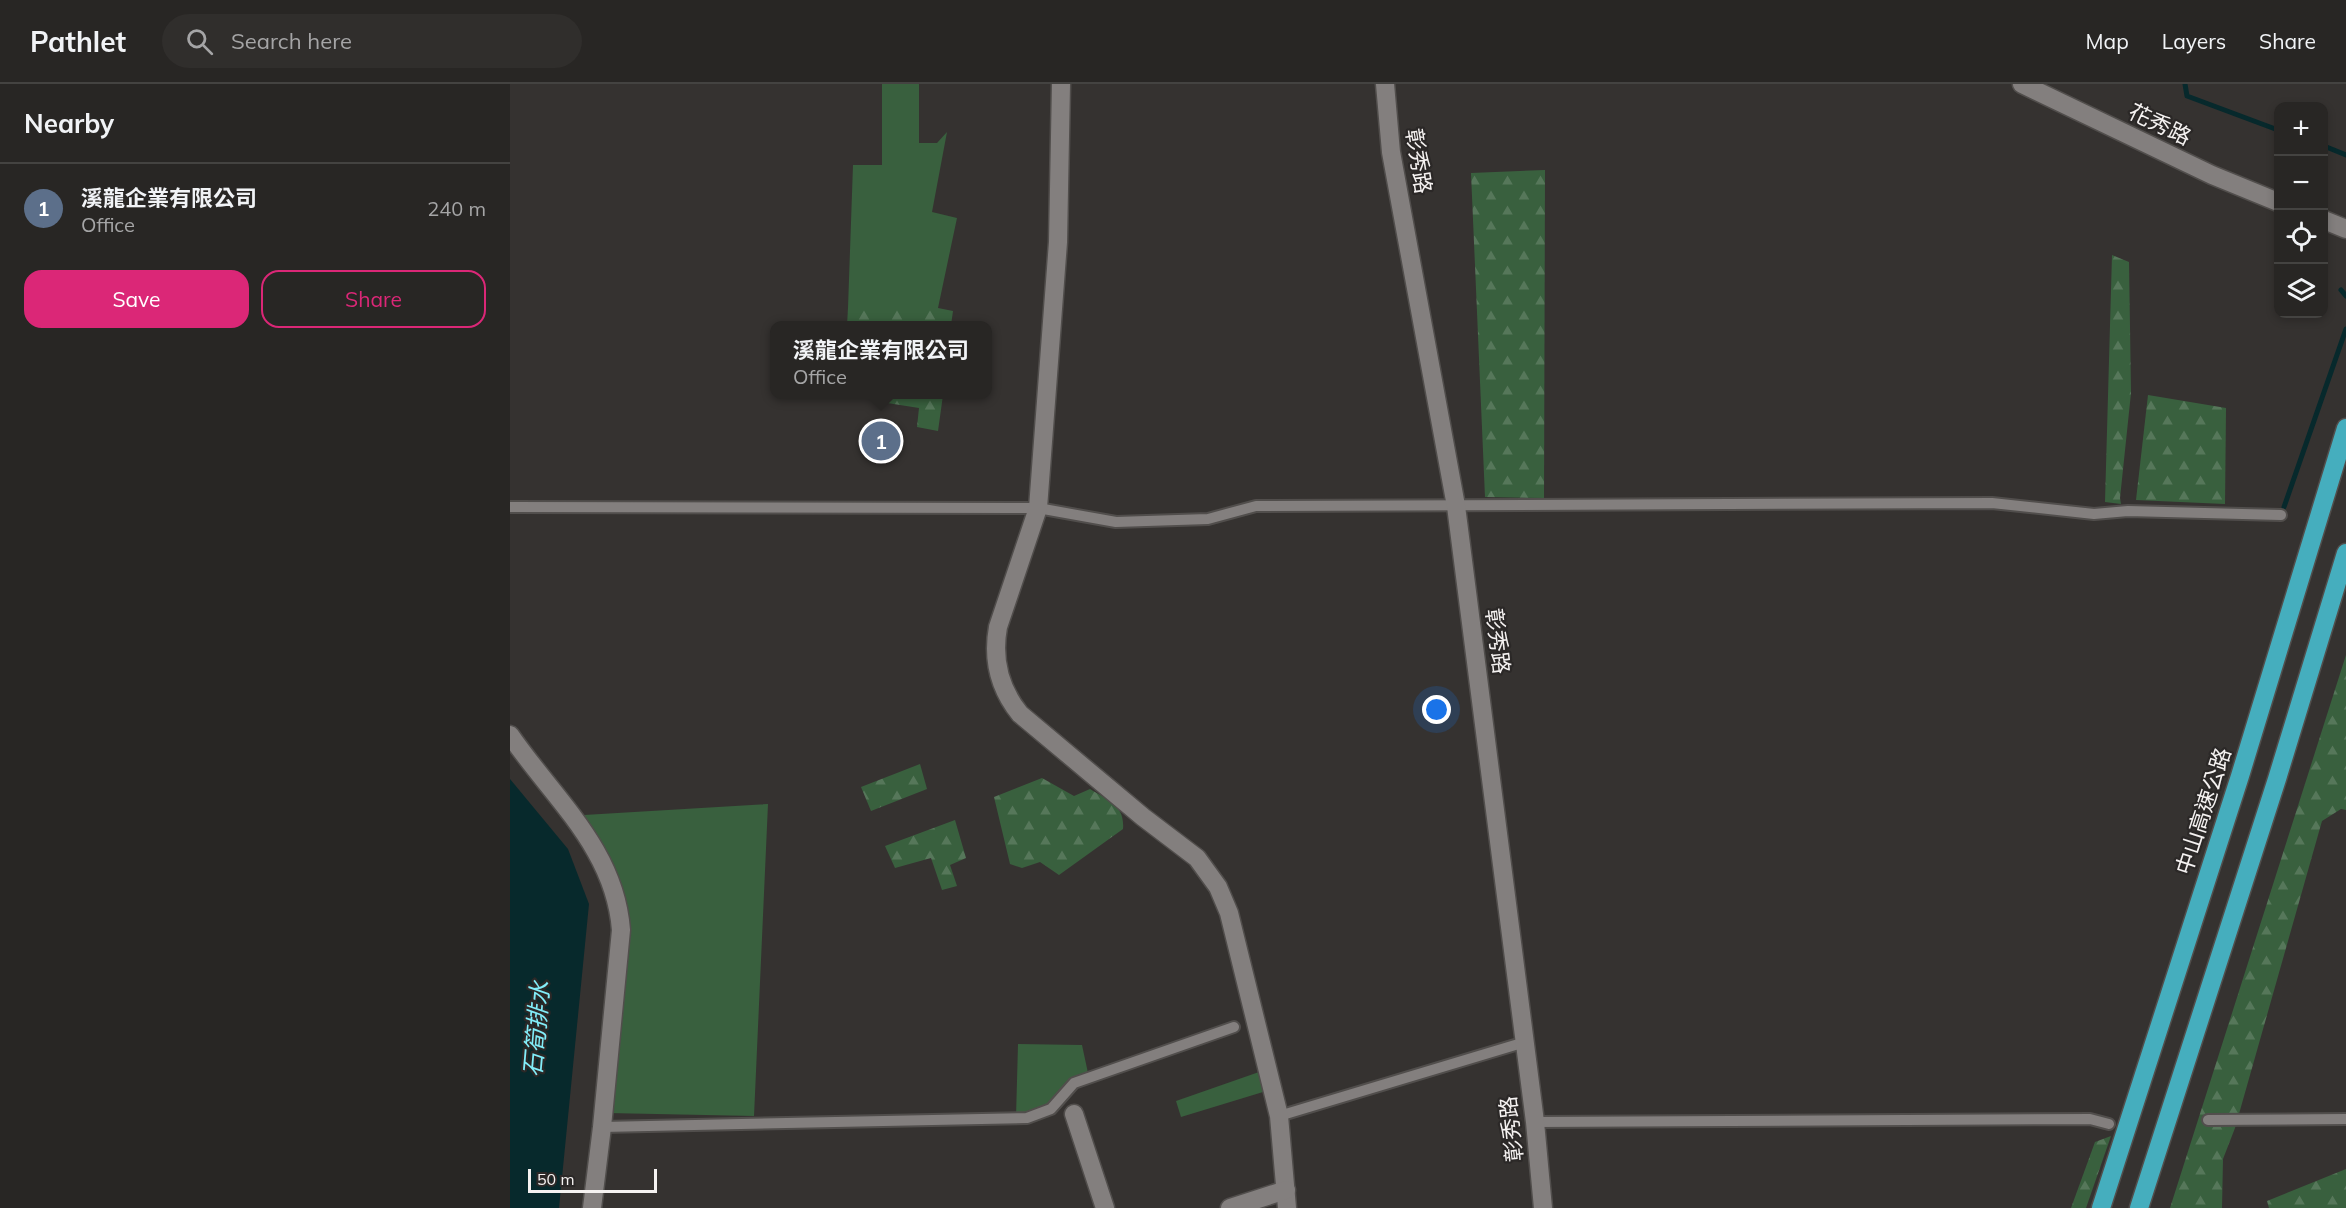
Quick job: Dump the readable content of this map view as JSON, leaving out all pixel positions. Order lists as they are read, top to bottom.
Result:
{
  "streets": {
    "highway": ["中山高速公路"],
    "street": ["花秀路", "彰秀路"]
  },
  "water": ["石筍排水"],
  "scale_bar": "50 m",
  "page": {
    "header": "Pathlet",
    "search": "Search here",
    "nav": ["Map", "Layers", "Share"],
    "heading": "Nearby",
    "map_buttons": ["+", "−"],
    "list": [
      {
        "mark": "1",
        "name": "溪龍企業有限公司",
        "note": "Office",
        "value": "240 m"
      }
    ],
    "buttons": ["Save", "Share"],
    "popup": ["溪龍企業有限公司", "Office"],
    "pins": "1",
    "scale": "50 m"
  }
}
